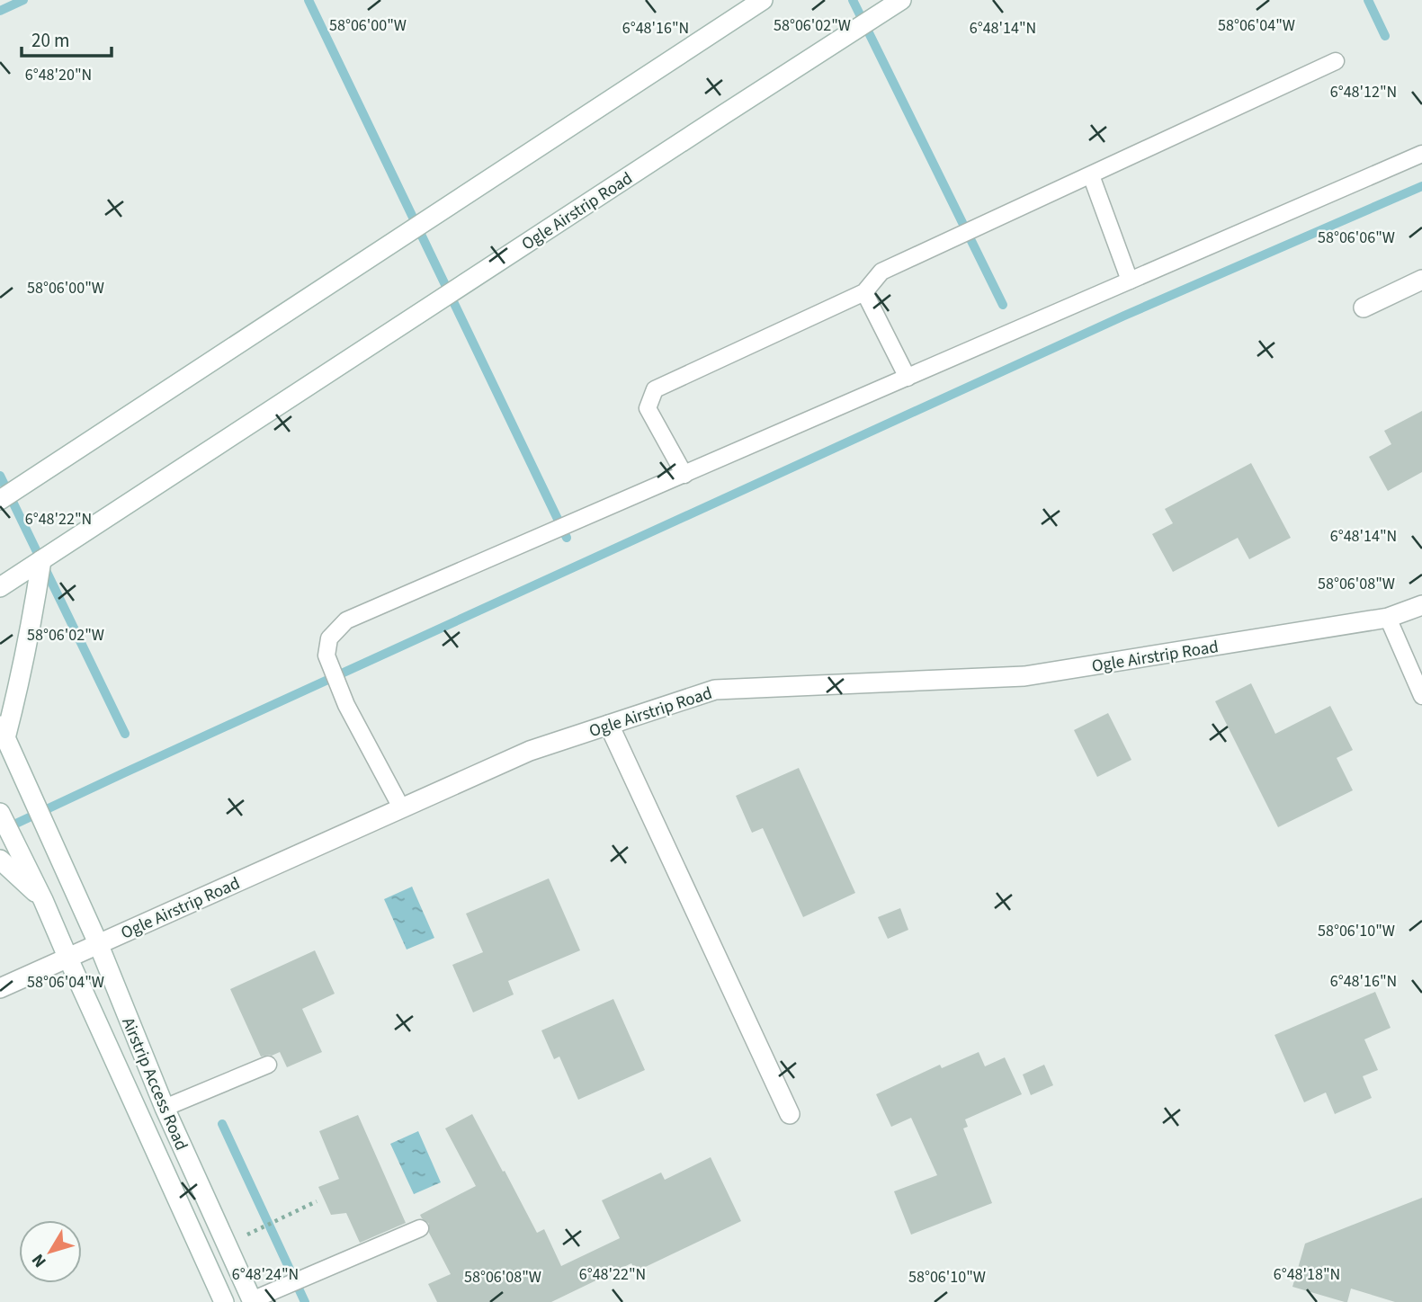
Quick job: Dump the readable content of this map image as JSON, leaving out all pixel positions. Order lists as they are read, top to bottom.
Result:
{
  "streets": {
    "street": ["Ogle Airstrip Road", "Airstrip Access Road"]
  },
  "crossings": [
    ["Ogle Airstrip Road", "Airstrip Access Road"]
  ],
  "scale_bar": "20 m",
  "north": "bottom left",
  "coordinates": [
    "58°06'00\"W",
    "58°06'02\"W",
    "58°06'04\"W",
    "6°48'16\"N",
    "6°48'14\"N",
    "6°48'20\"N",
    "6°48'12\"N",
    "58°06'06\"W",
    "6°48'22\"N",
    "58°06'08\"W",
    "58°06'10\"W",
    "6°48'24\"N",
    "6°48'18\"N"
  ]
}
